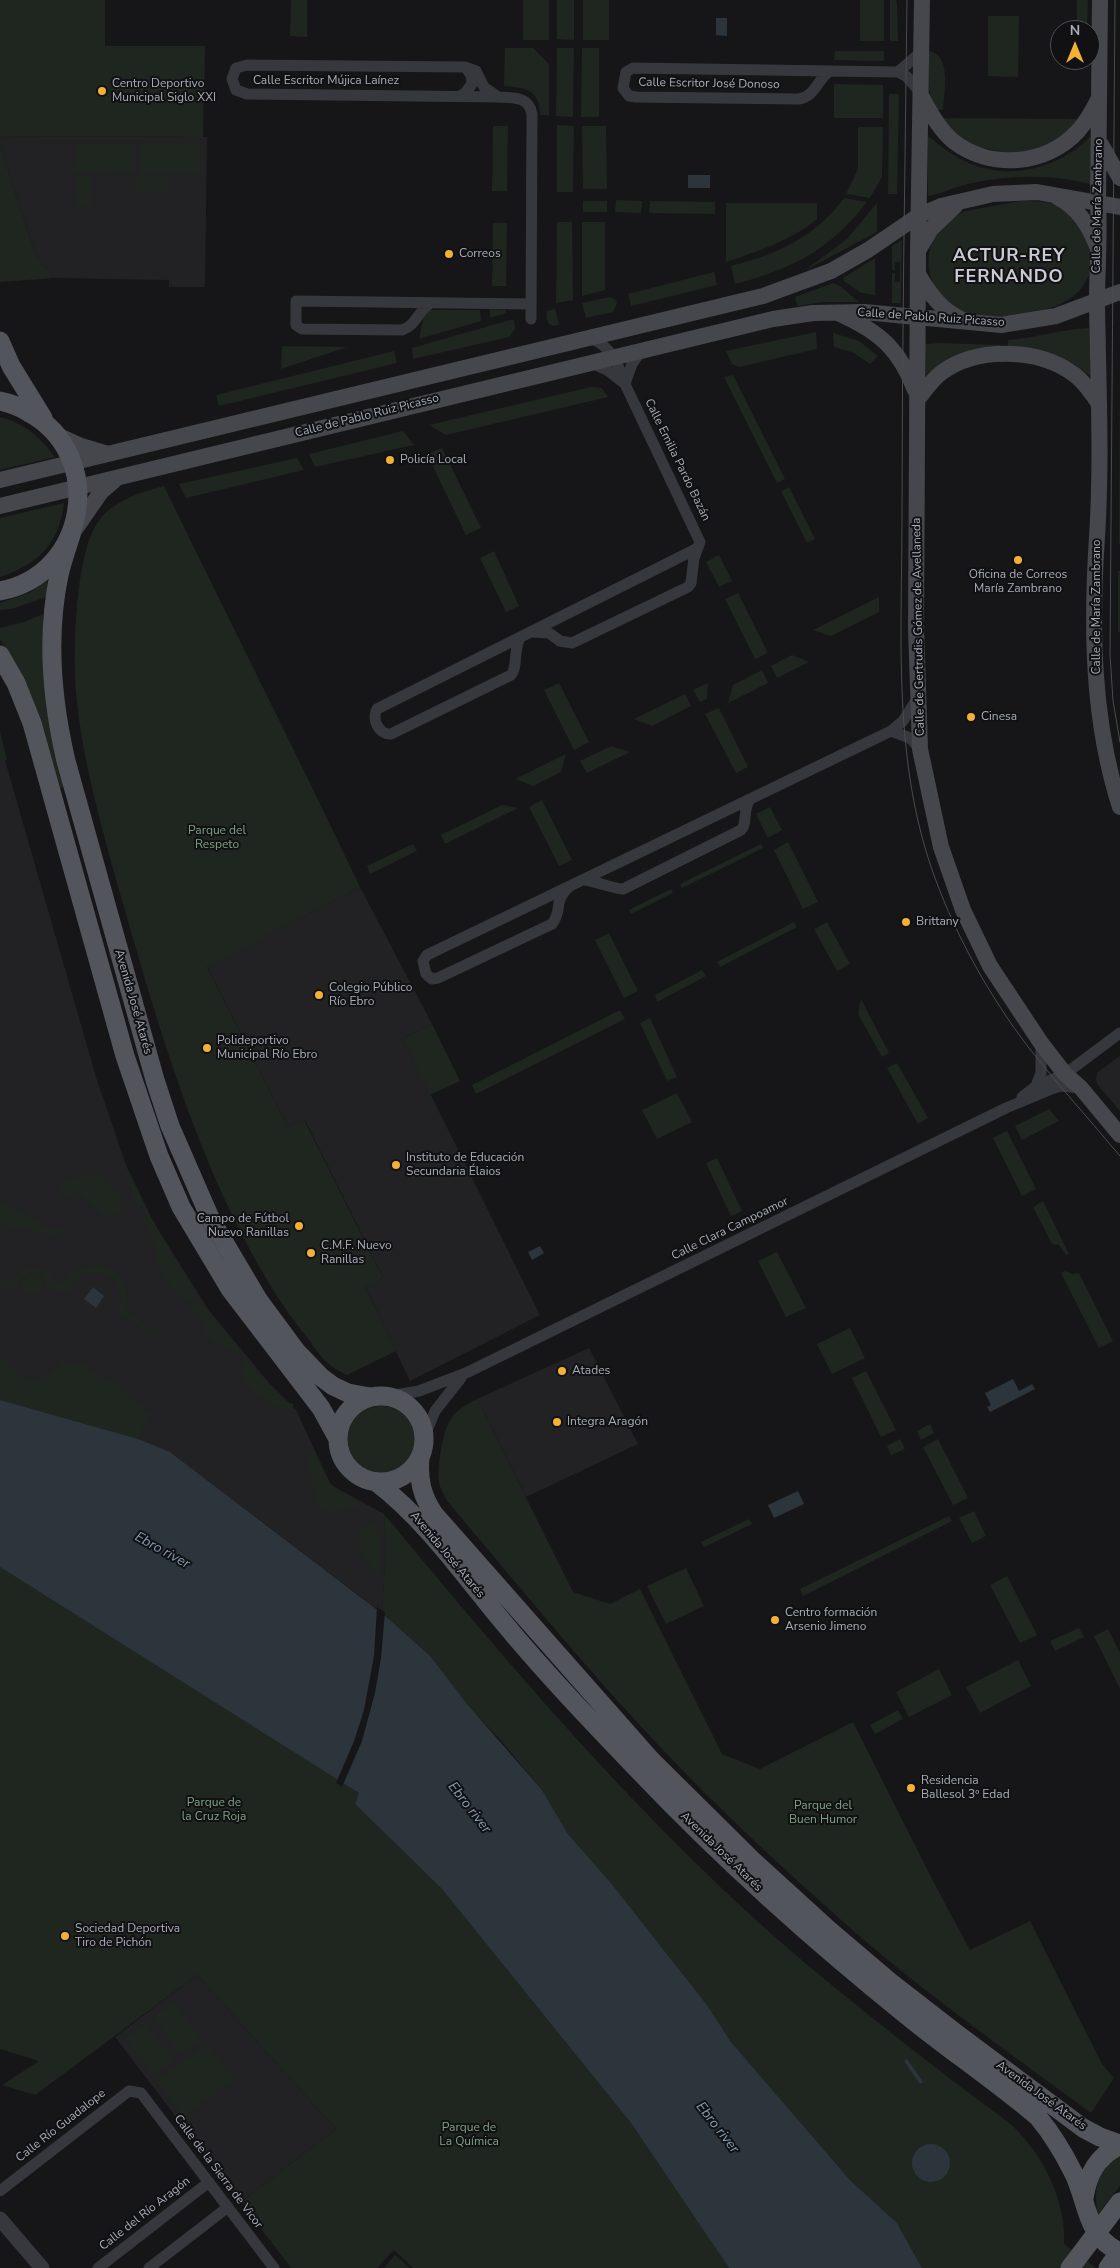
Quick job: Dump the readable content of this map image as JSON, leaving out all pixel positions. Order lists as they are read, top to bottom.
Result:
{
  "streets": {
    "main road": [
      "Calle de María Zambrano",
      "Calle de Pablo Ruiz Picasso",
      "Calle de Gertrudis Gómez de Avellaneda",
      "Avenida José Atarés"
    ],
    "street": [
      "Calle Escritor Mújica Laínez",
      "Calle Escritor José Donoso",
      "Calle Emilia Pardo Bazán",
      "Calle Clara Campoamor",
      "Calle Río Guadalope",
      "Calle de la Sierra de Vicor",
      "Calle del Río Aragón"
    ]
  },
  "crossings": [
    ["Calle Escritor José Donoso", "Calle de Gertrudis Gómez de Avellaneda"],
    ["Calle de María Zambrano", "Calle de Pablo Ruiz Picasso"],
    ["Calle de María Zambrano", "Calle de Gertrudis Gómez de Avellaneda"],
    ["Calle de Pablo Ruiz Picasso", "Calle Emilia Pardo Bazán"],
    ["Calle de Pablo Ruiz Picasso", "Calle de Gertrudis Gómez de Avellaneda"],
    ["Calle de Pablo Ruiz Picasso", "Avenida José Atarés"],
    ["Calle de Gertrudis Gómez de Avellaneda", "Calle Clara Campoamor"],
    ["Avenida José Atarés", "Calle Clara Campoamor"],
    ["Calle Río Guadalope", "Calle de la Sierra de Vicor"],
    ["Calle de la Sierra de Vicor", "Calle del Río Aragón"]
  ],
  "districts": ["ACTUR-REY FERNANDO"],
  "water": ["Ebro river"],
  "parks": [
    "Parque del Respeto",
    "Parque de la Cruz Roja",
    "Parque del Buen Humor",
    "Parque de La Química"
  ],
  "places": [
    "Centro Deportivo Municipal Siglo XXI",
    "Correos",
    "Policía Local",
    "Oficina de Correos María Zambrano",
    "Cinesa",
    "Brittany",
    "Colegio Público Río Ebro",
    "Polideportivo Municipal Río Ebro",
    "Instituto de Educación Secundaria Élaios",
    "Campo de Fútbol Nuevo Ranillas",
    "C.M.F. Nuevo Ranillas",
    "Atades",
    "Integra Aragón",
    "Centro formación Arsenio Jimeno",
    "Residencia Ballesol 3º Edad",
    "Sociedad Deportiva Tiro de Pichón"
  ],
  "north": "top"
}
